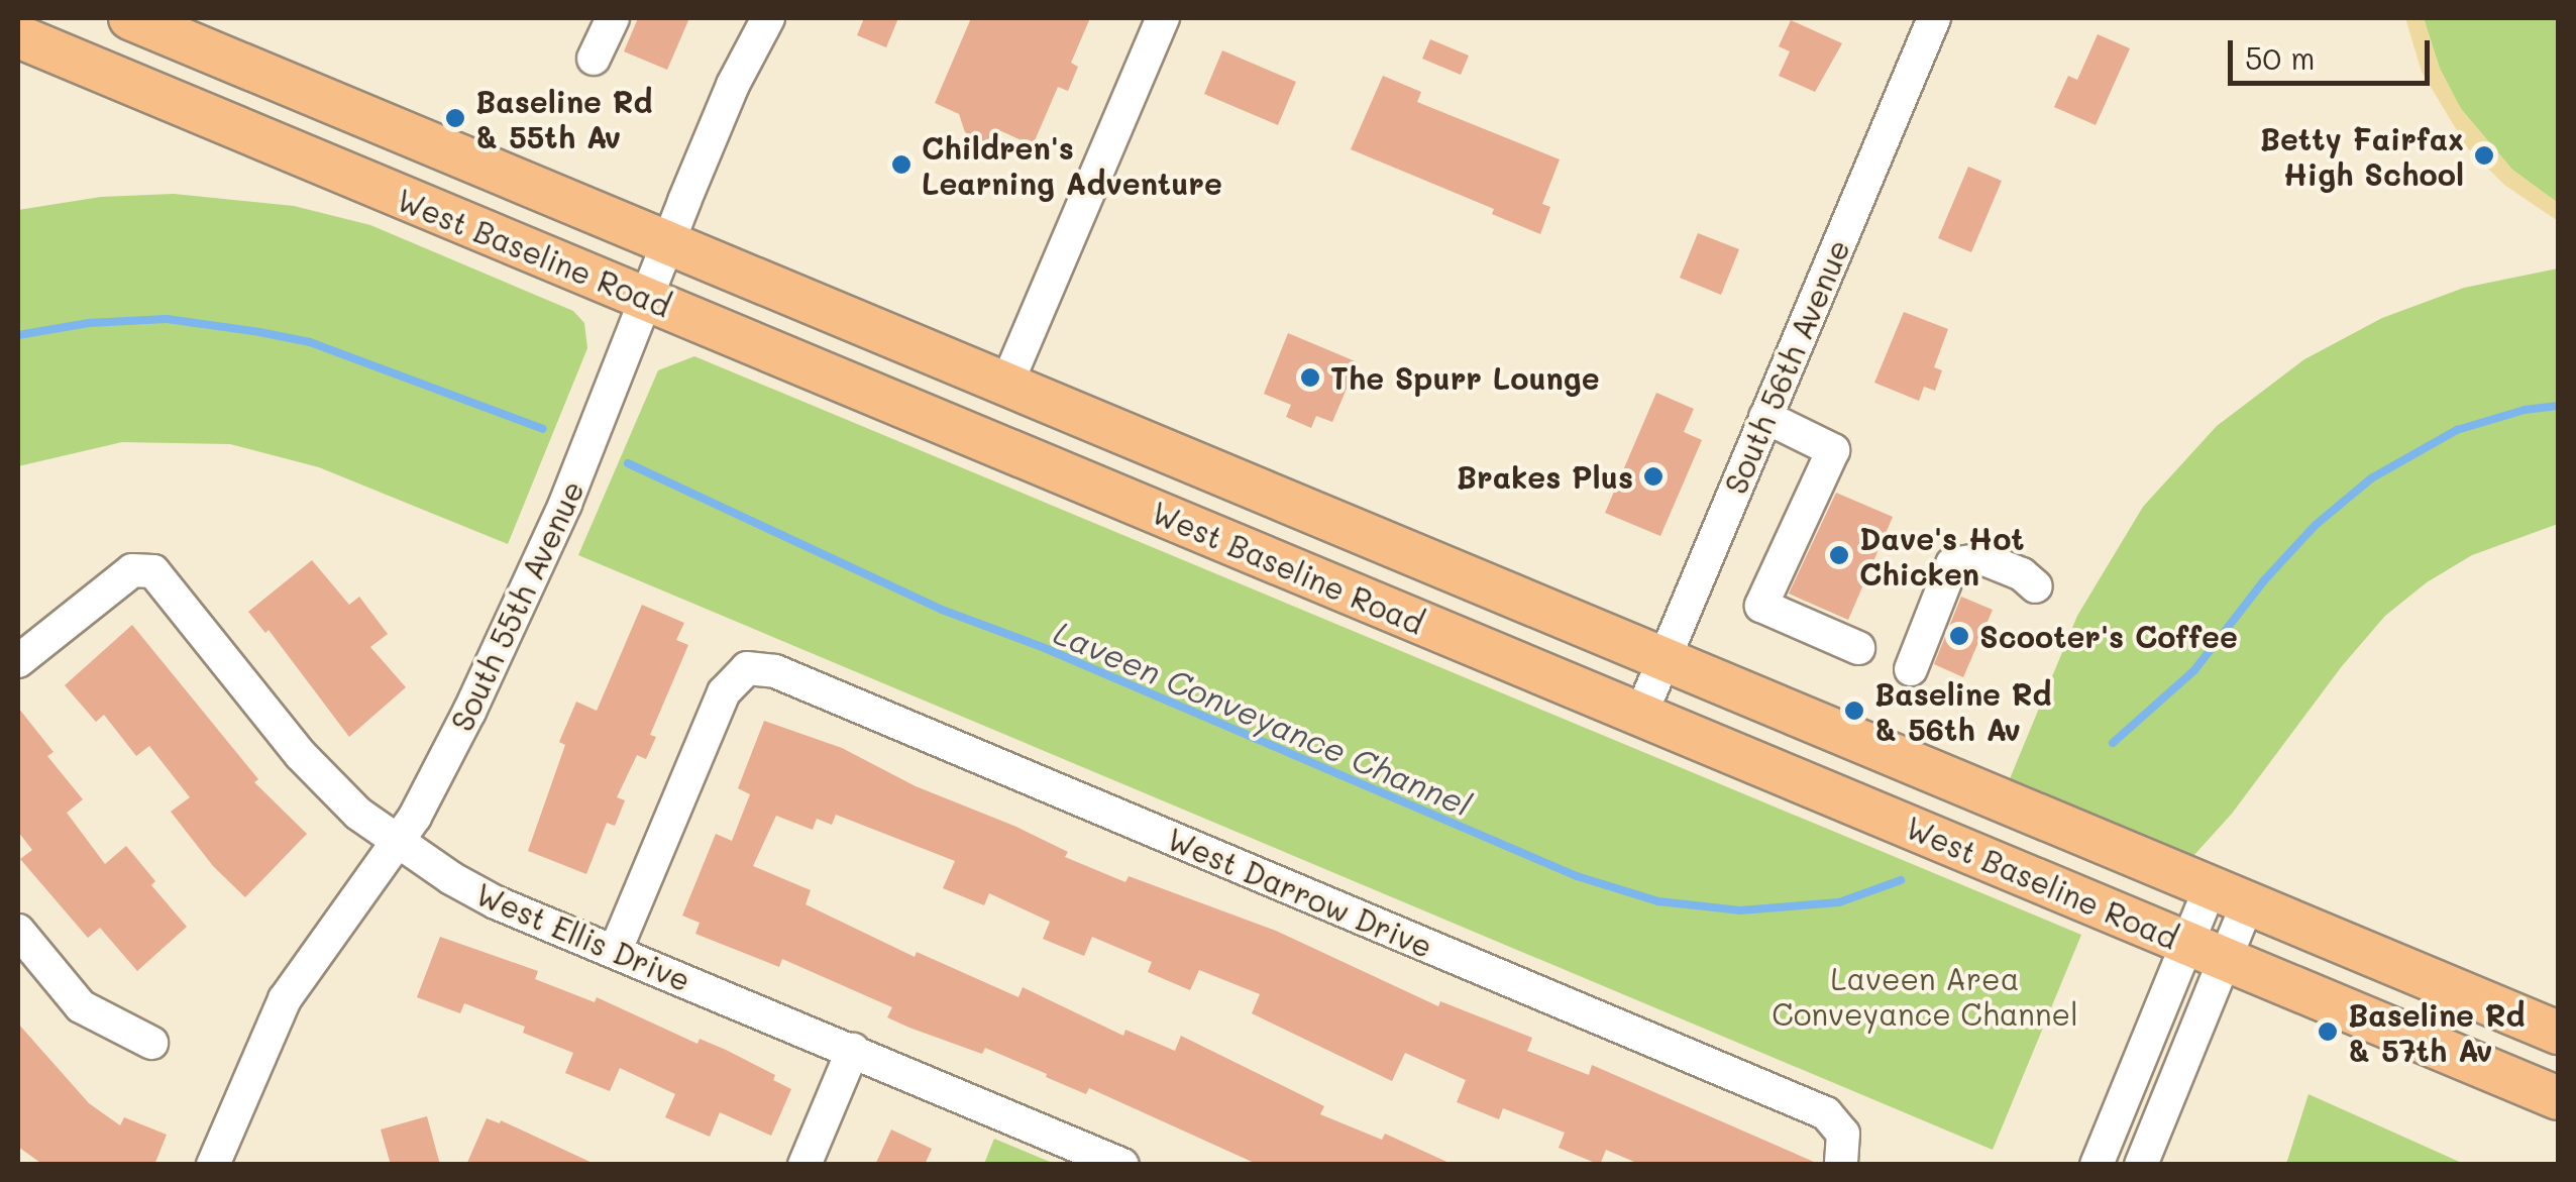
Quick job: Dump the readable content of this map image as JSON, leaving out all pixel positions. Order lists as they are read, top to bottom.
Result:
{
  "streets": {
    "main road": ["West Baseline Road"],
    "street": [
      "South 56th Avenue",
      "South 55th Avenue",
      "West Darrow Drive",
      "West Ellis Drive"
    ]
  },
  "crossings": [
    ["West Baseline Road", "South 56th Avenue"],
    ["West Baseline Road", "South 55th Avenue"],
    ["South 55th Avenue", "West Ellis Drive"],
    ["West Darrow Drive", "West Ellis Drive"]
  ],
  "water": ["Laveen Conveyance Channel"],
  "parks": ["Laveen Area Conveyance Channel"],
  "places": [
    "Baseline Rd & 55th Av",
    "Betty Fairfax High School",
    "Children's Learning Adventure",
    "The Spurr Lounge",
    "Brakes Plus",
    "Dave's Hot Chicken",
    "Scooter's Coffee",
    "Baseline Rd & 56th Av",
    "Baseline Rd & 57th Av"
  ],
  "scale_bar": "50 m"
}
